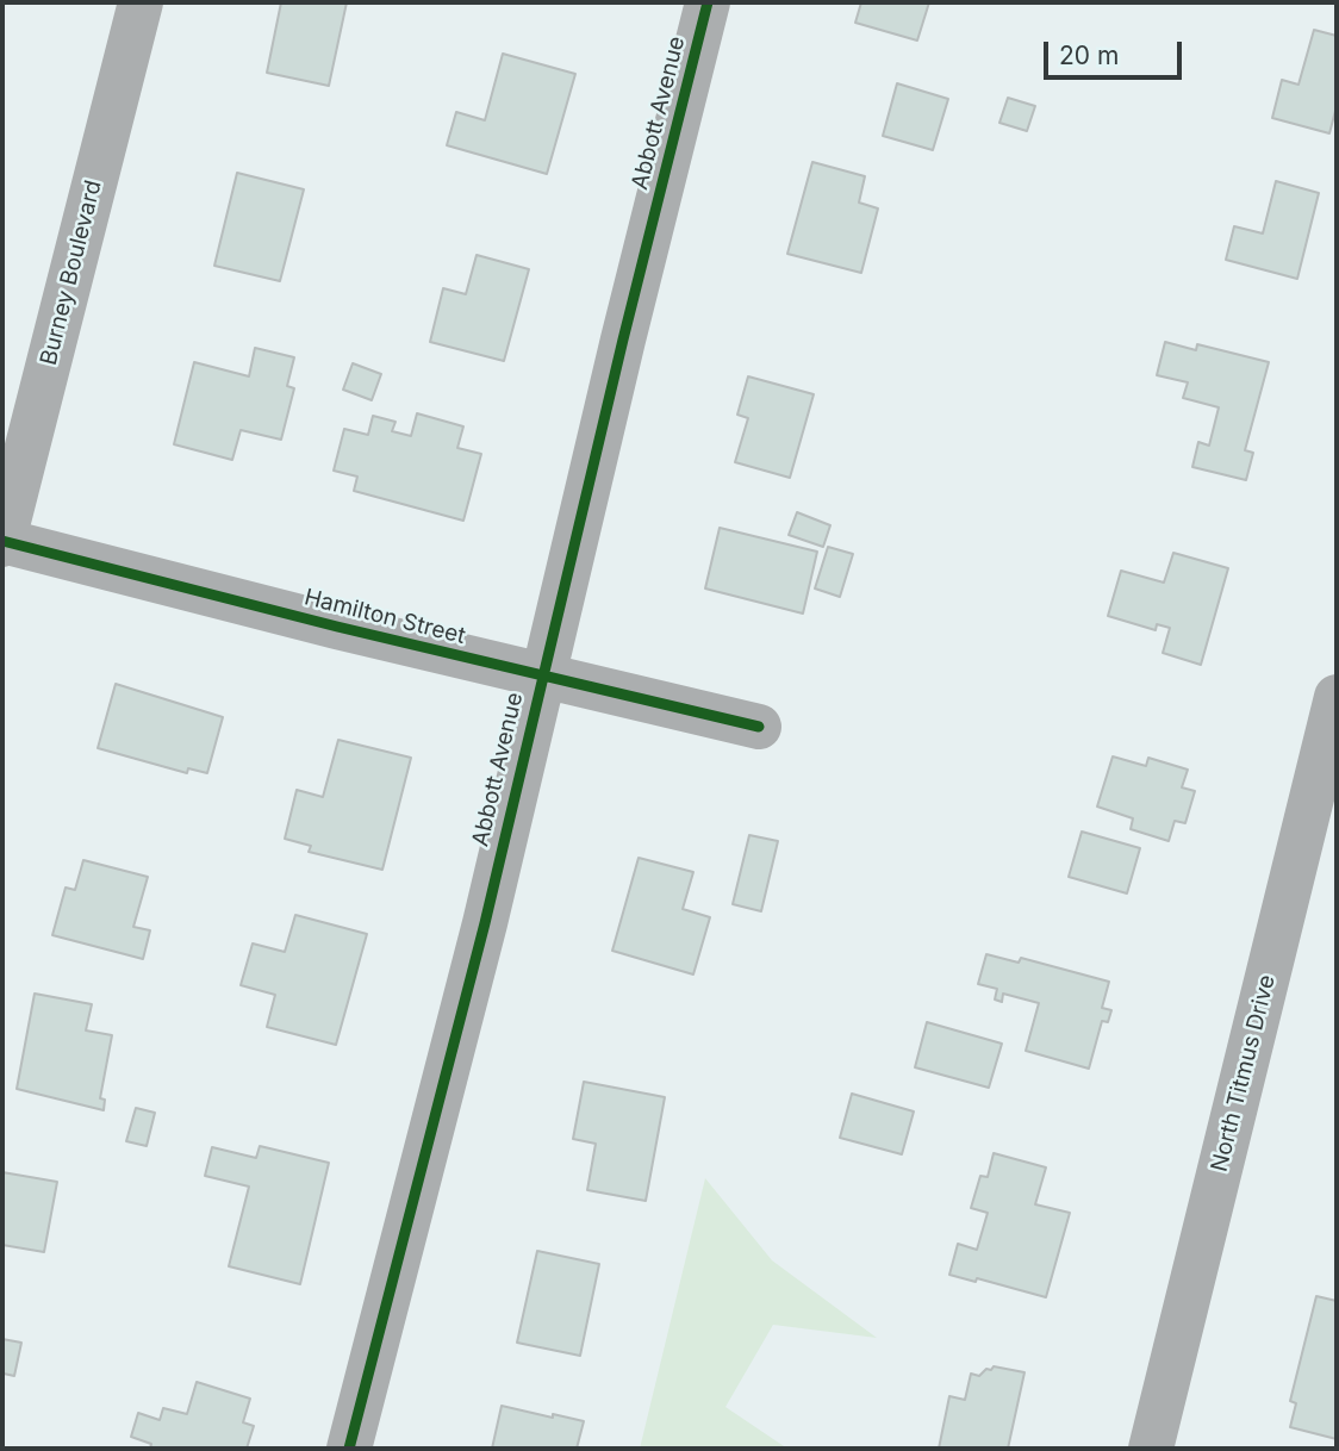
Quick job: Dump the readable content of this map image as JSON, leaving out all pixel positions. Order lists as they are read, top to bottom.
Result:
{
  "streets": {
    "street": [
      "Abbott Avenue",
      "Burney Boulevard",
      "Hamilton Street",
      "North Titmus Drive"
    ]
  },
  "crossings": [
    ["Abbott Avenue", "Hamilton Street"],
    ["Burney Boulevard", "Hamilton Street"]
  ],
  "scale_bar": "20 m"
}
